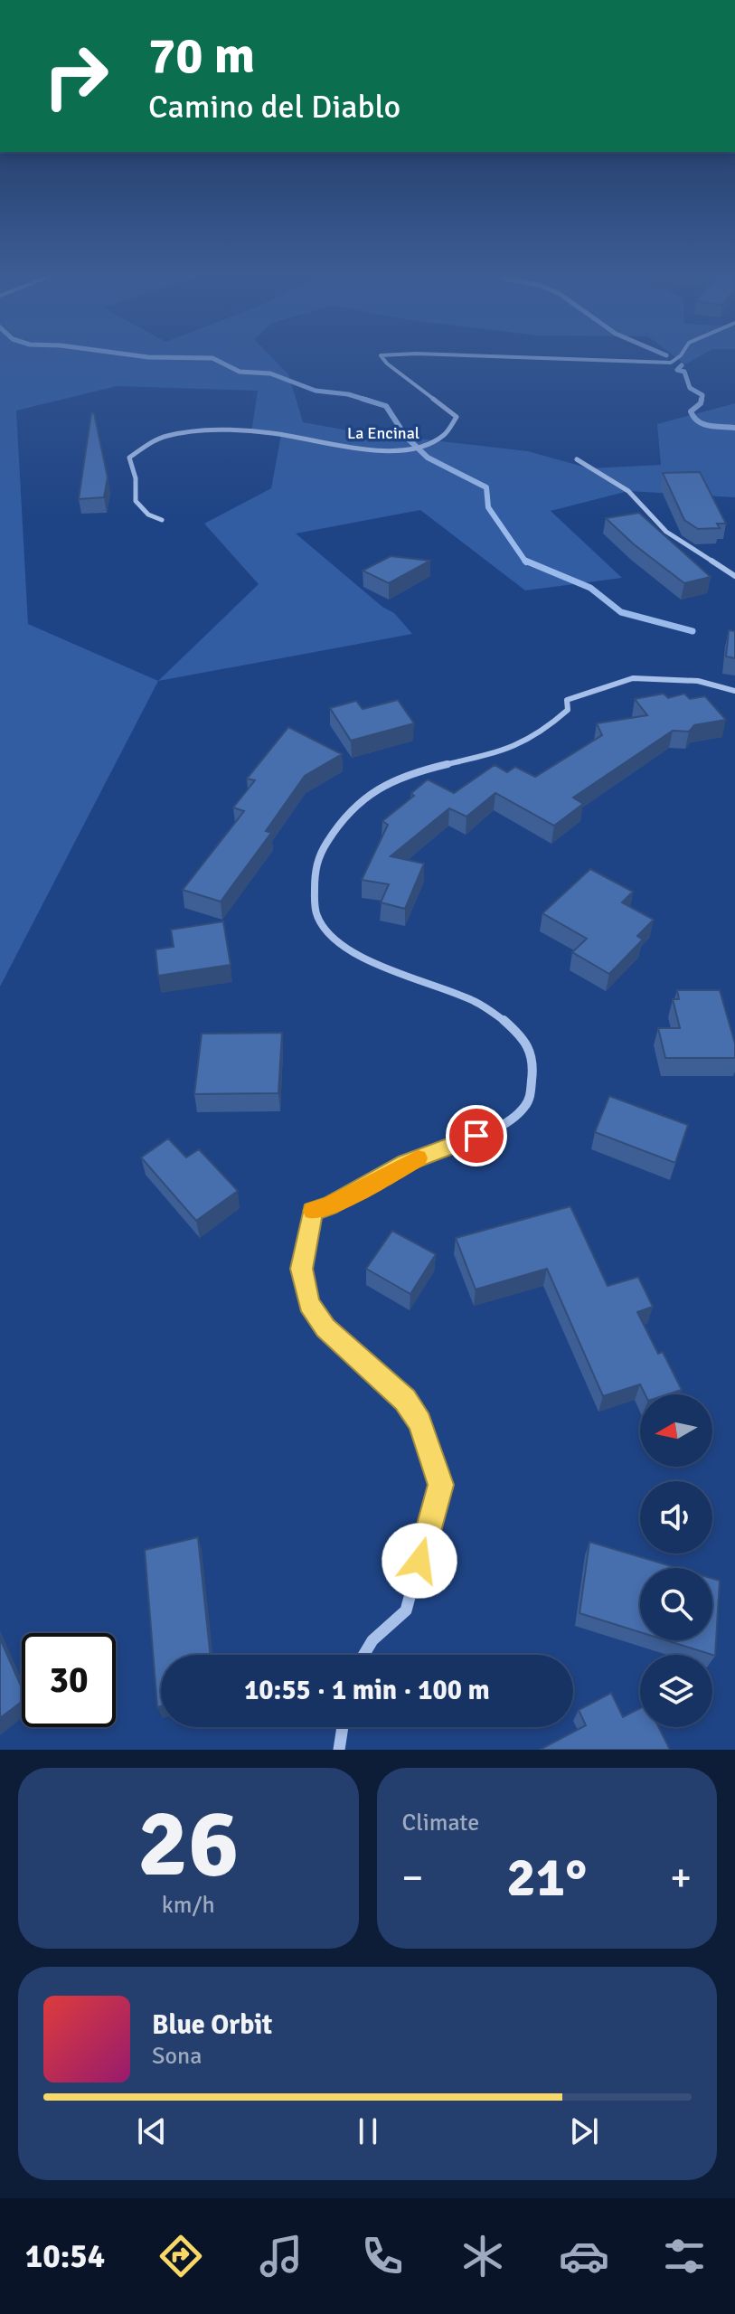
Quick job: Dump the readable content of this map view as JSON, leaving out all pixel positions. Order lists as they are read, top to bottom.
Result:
{
  "streets": {
    "street": ["La Encinal"]
  },
  "north": "left",
  "page": {
    "turn": ["70 m", "Camino del Diablo"],
    "limit": "30",
    "trip": "10:55 · 1 min · 100 m",
    "tile": [
      ["26", "km/h"],
      "Climate"
    ],
    "heat": ["−", "21°", "+"],
    "song": ["Blue Orbit", "Sona"],
    "tabs": "10:54"
  }
}
